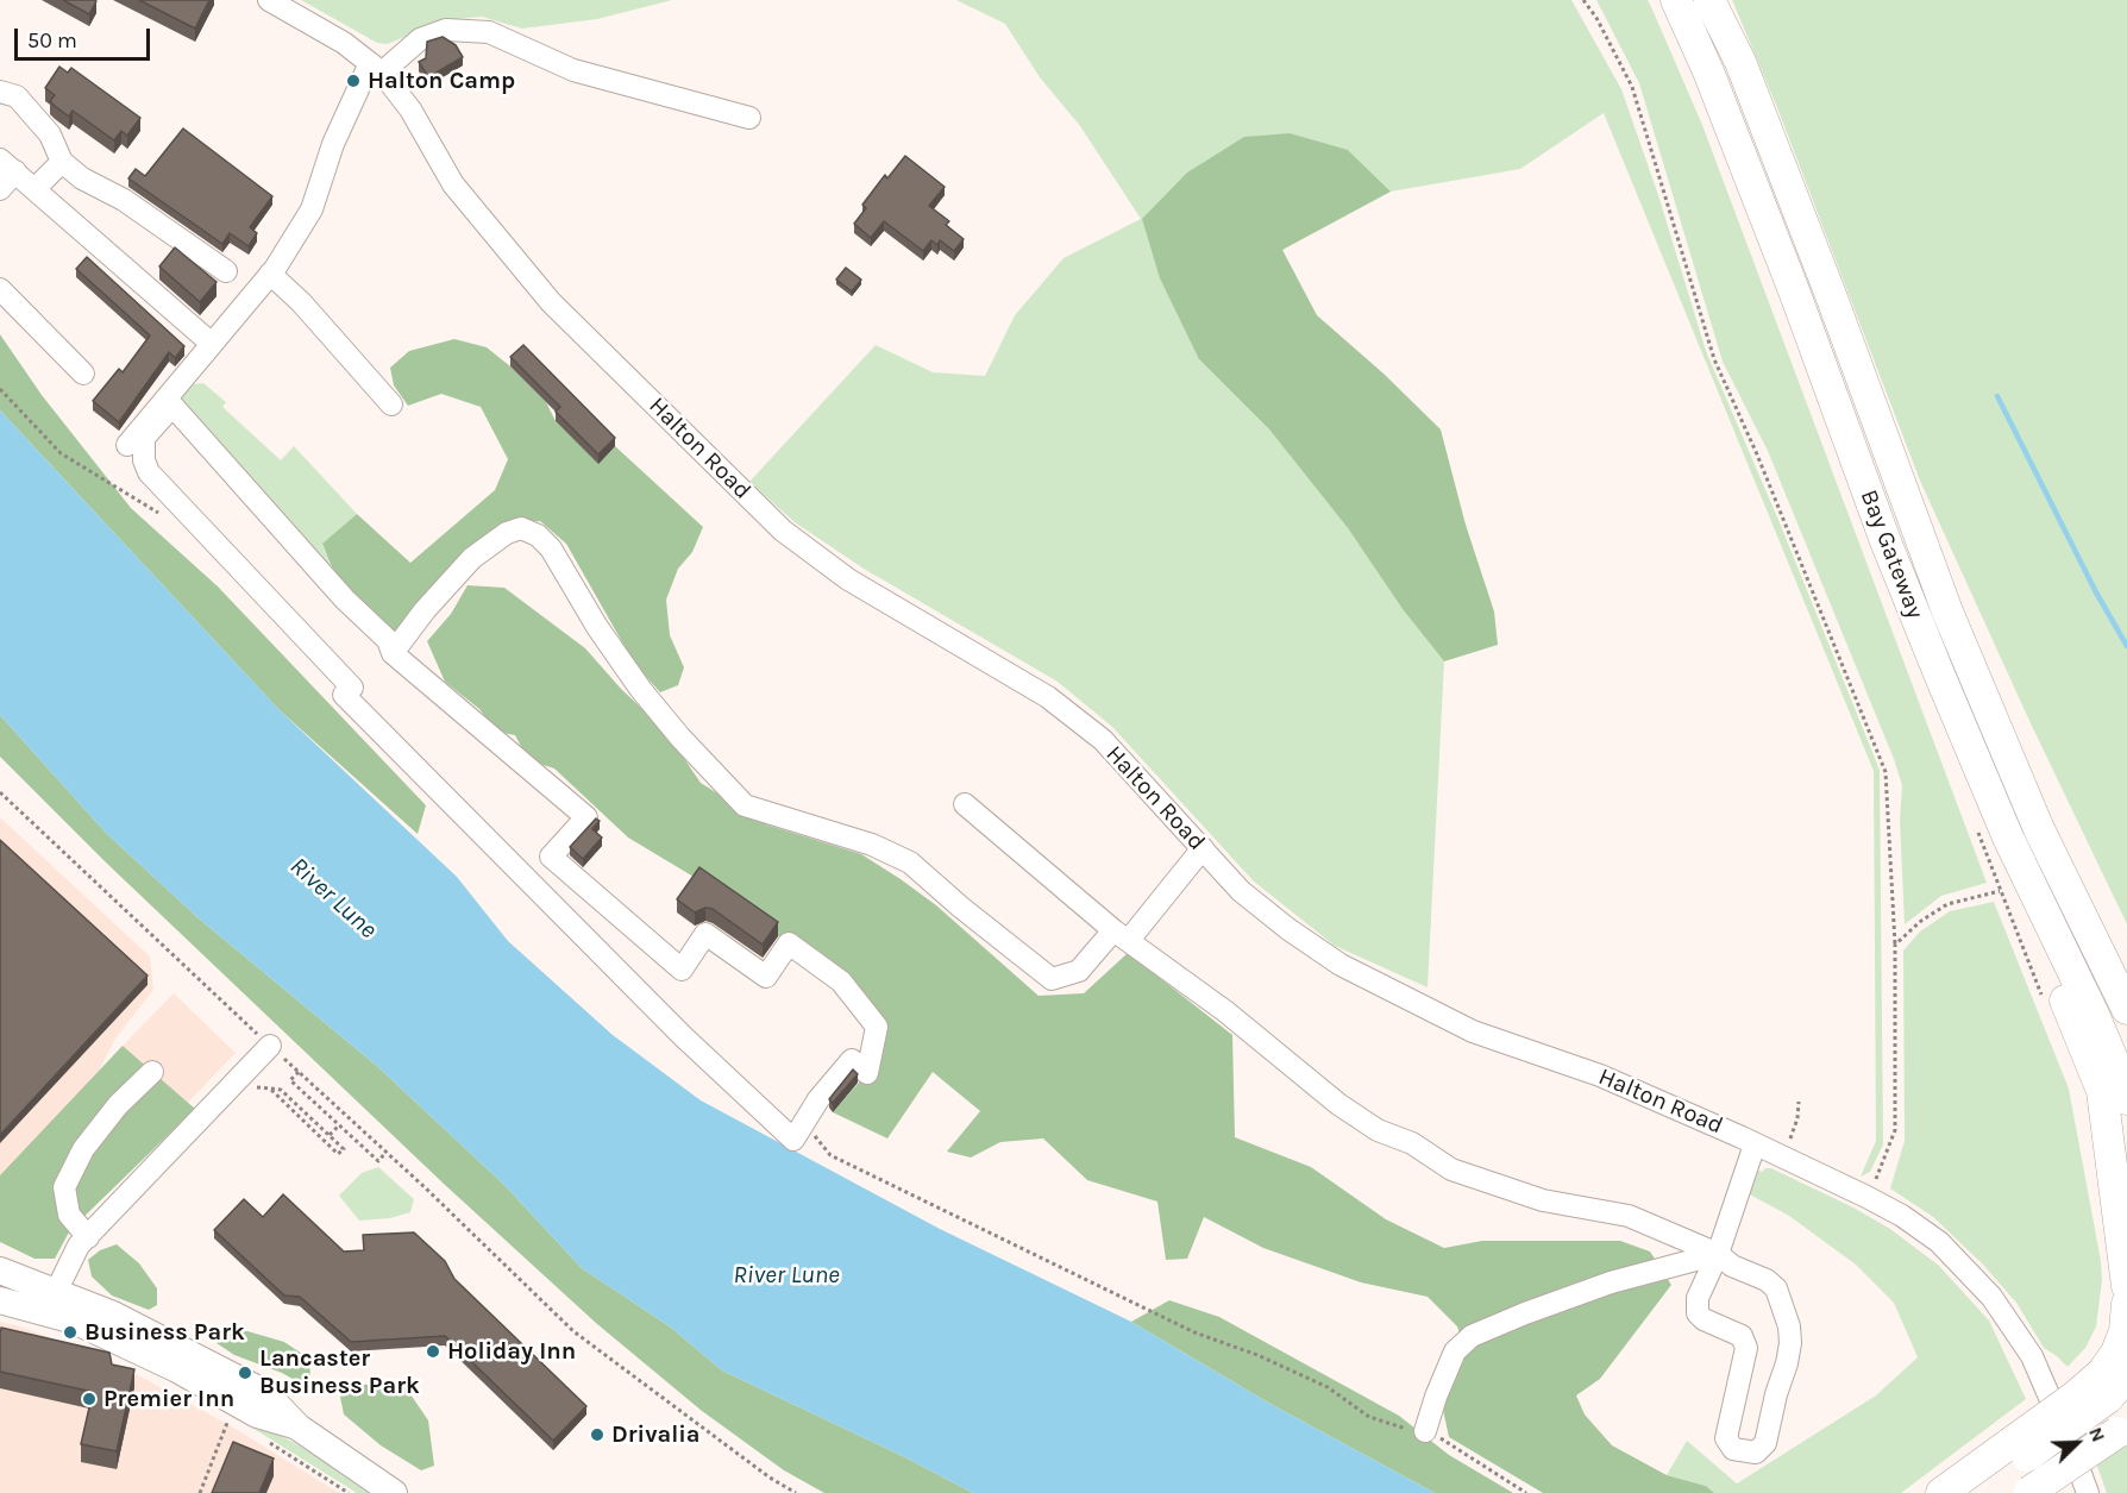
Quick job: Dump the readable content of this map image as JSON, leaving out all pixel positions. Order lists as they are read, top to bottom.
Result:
{
  "streets": {
    "highway": ["Bay Gateway"],
    "street": ["Halton Road"]
  },
  "water": ["River Lune"],
  "places": [
    "Halton Camp",
    "Business Park",
    "Holiday Inn",
    "Lancaster Business Park",
    "Premier Inn",
    "Drivalia"
  ],
  "scale_bar": "50 m",
  "north": "top right"
}
